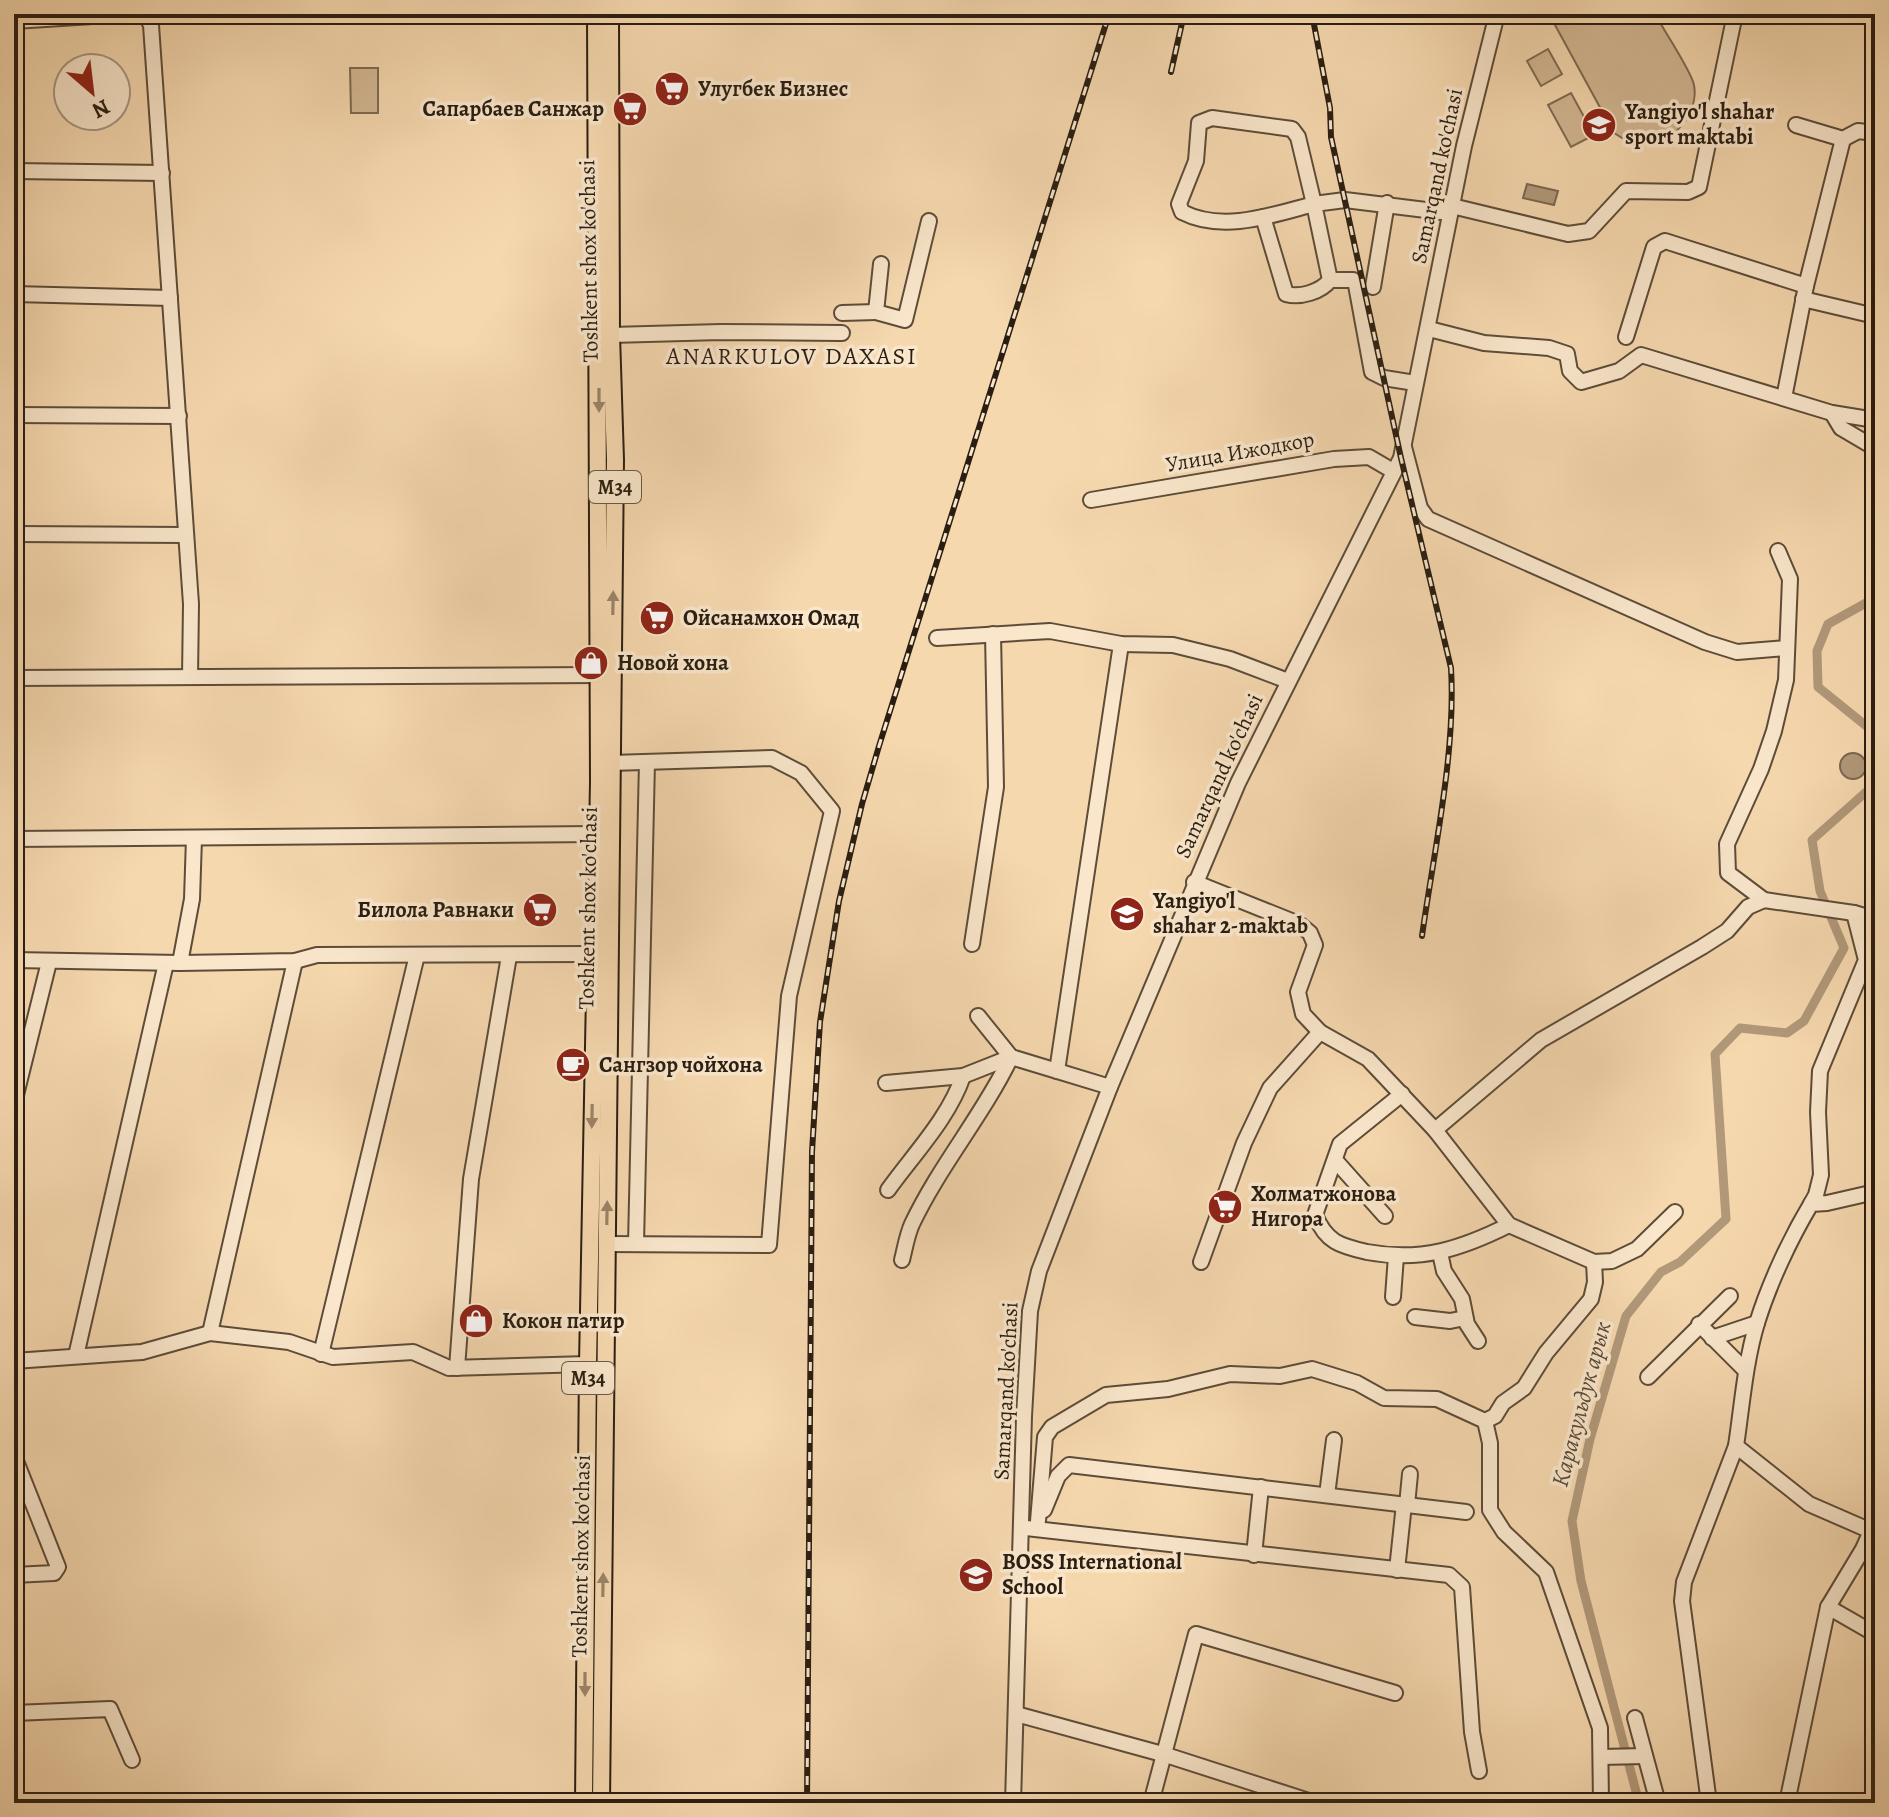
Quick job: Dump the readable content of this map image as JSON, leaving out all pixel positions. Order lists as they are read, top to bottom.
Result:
{
  "streets": {
    "main road": ["Toshkent shox ko'chasi", "M34"],
    "street": ["Samarqand ko'chasi", "Улица Ижодкор"]
  },
  "crossings": [
    ["Samarqand ko'chasi", "Улица Ижодкор"]
  ],
  "districts": ["ANARKULOV DAXASI"],
  "water": ["Каракульдук арык"],
  "places": {
    "supermarket": [
      "Улугбек Бизнес",
      "Сапарбаев Санжар",
      "Ойсанамхон Омад",
      "Билола Равнаки",
      "Холматжонова Нигора"
    ],
    "school or university": ["Yangiyo'l shahar sport maktabi", "Yangiyo'l shahar 2-maktab", "BOSS International School"],
    "shop": ["Новой хона", "Кокон патир"],
    "cafe": ["Сангзор чойхона"]
  },
  "north": "bottom right"
}
